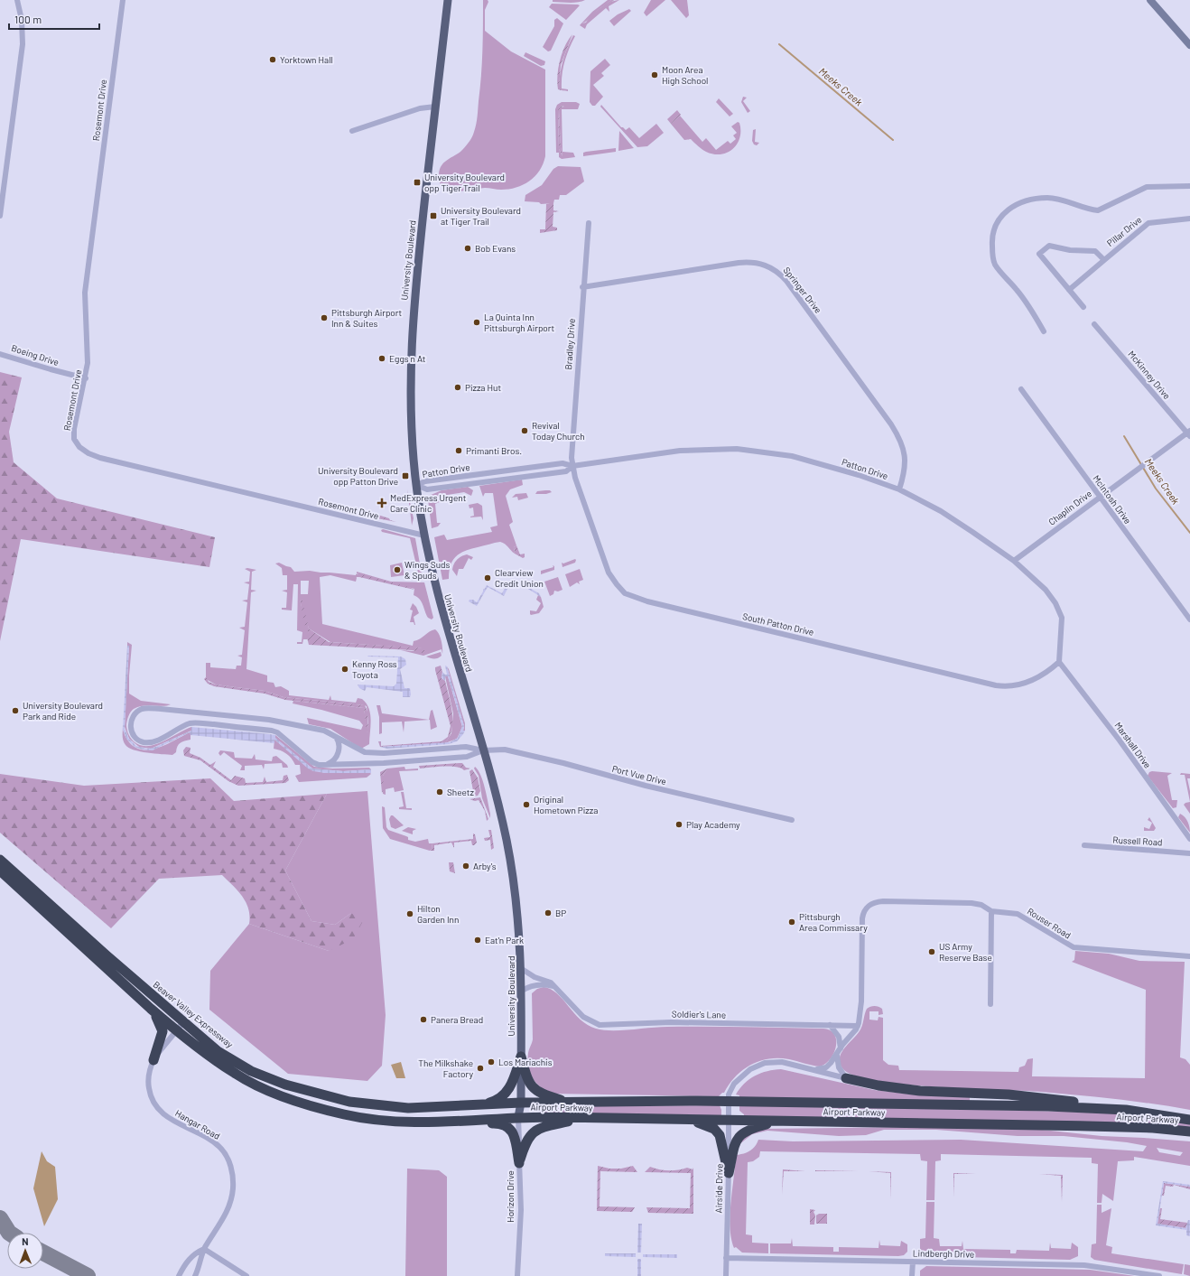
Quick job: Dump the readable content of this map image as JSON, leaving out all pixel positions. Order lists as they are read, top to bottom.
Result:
{
  "streets": {
    "highway": ["Beaver Valley Expressway", "Airport Parkway"],
    "main road": ["University Boulevard"],
    "street": [
      "Rosemont Drive",
      "Pillar Drive",
      "Springer Drive",
      "Bradley Drive",
      "Boeing Drive",
      "McKinney Drive",
      "Patton Drive",
      "McIntosh Drive",
      "Chaplin Drive",
      "South Patton Drive",
      "Marshall Drive",
      "Port Vue Drive",
      "Russell Road",
      "Rouser Road",
      "Soldier's Lane",
      "Hangar Road",
      "Airside Drive",
      "Horizon Drive",
      "Lindbergh Drive"
    ]
  },
  "crossings": [
    ["Rosemont Drive", "University Boulevard"],
    ["Rosemont Drive", "Boeing Drive"],
    ["University Boulevard", "Patton Drive"],
    ["University Boulevard", "Port Vue Drive"],
    ["University Boulevard", "Beaver Valley Expressway"],
    ["University Boulevard", "Soldier's Lane"],
    ["University Boulevard", "Airport Parkway"],
    ["University Boulevard", "Horizon Drive"],
    ["Springer Drive", "Bradley Drive"],
    ["Springer Drive", "Patton Drive"],
    ["Bradley Drive", "Patton Drive"],
    ["Bradley Drive", "South Patton Drive"],
    ["McKinney Drive", "Chaplin Drive"],
    ["Patton Drive", "Chaplin Drive"],
    ["Patton Drive", "South Patton Drive"],
    ["Patton Drive", "Marshall Drive"],
    ["McIntosh Drive", "Chaplin Drive"],
    ["South Patton Drive", "Marshall Drive"],
    ["Beaver Valley Expressway", "Airport Parkway"],
    ["Beaver Valley Expressway", "Hangar Road"],
    ["Airport Parkway", "Airside Drive"],
    ["Airport Parkway", "Horizon Drive"],
    ["Airside Drive", "Lindbergh Drive"]
  ],
  "water": ["Meeks Creek"],
  "places": {
    "other": [
      "Yorktown Hall",
      "Moon Area High School",
      "Bob Evans",
      "Pittsburgh Airport Inn & Suites",
      "La Quinta Inn Pittsburgh Airport",
      "Eggs n At",
      "Pizza Hut",
      "Revival Today Church",
      "Primanti Bros.",
      "Wings Suds & Spuds",
      "Clearview Credit Union",
      "Kenny Ross Toyota",
      "University Boulevard Park and Ride",
      "Sheetz",
      "Original Hometown Pizza",
      "Play Academy",
      "Arby's",
      "BP",
      "Hilton Garden Inn",
      "Pittsburgh Area Commissary",
      "Eat'n Park",
      "US Army Reserve Base",
      "Panera Bread",
      "Los Mariachis",
      "The Milkshake Factory"
    ],
    "transit": ["University Boulevard opp Tiger Trail", "University Boulevard at Tiger Trail", "University Boulevard opp Patton Drive"],
    "health": ["MedExpress Urgent Care Clinic"]
  },
  "scale_bar": "100 m",
  "north": "top"
}
